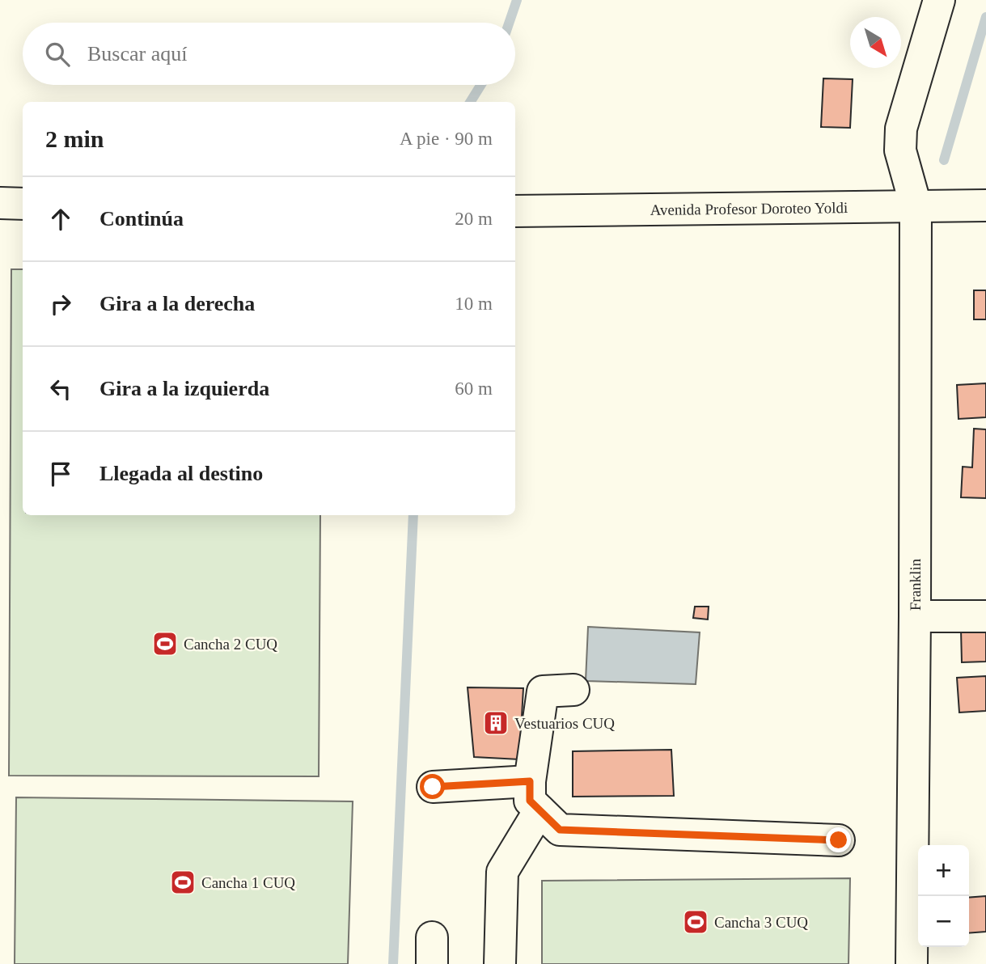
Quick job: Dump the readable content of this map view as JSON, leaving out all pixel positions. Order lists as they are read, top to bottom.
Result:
{
  "streets": {
    "street": ["Avenida Profesor Doroteo Yoldi", "Franklin"]
  },
  "crossings": [
    ["Avenida Profesor Doroteo Yoldi", "Franklin"]
  ],
  "places": {
    "sports": ["Cancha 2 CUQ", "Cancha 1 CUQ", "Cancha 3 CUQ"],
    "building": ["Vestuarios CUQ"]
  },
  "north": "bottom right",
  "page": {
    "search": "Buscar aquí",
    "heading": ["2 min", "A pie · 90 m"],
    "list": [
      ["Continúa", "20 m"],
      ["Gira a la derecha", "10 m"],
      ["Gira a la izquierda", "60 m"],
      "Llegada al destino"
    ],
    "map_buttons": ["+", "−"]
  }
}
